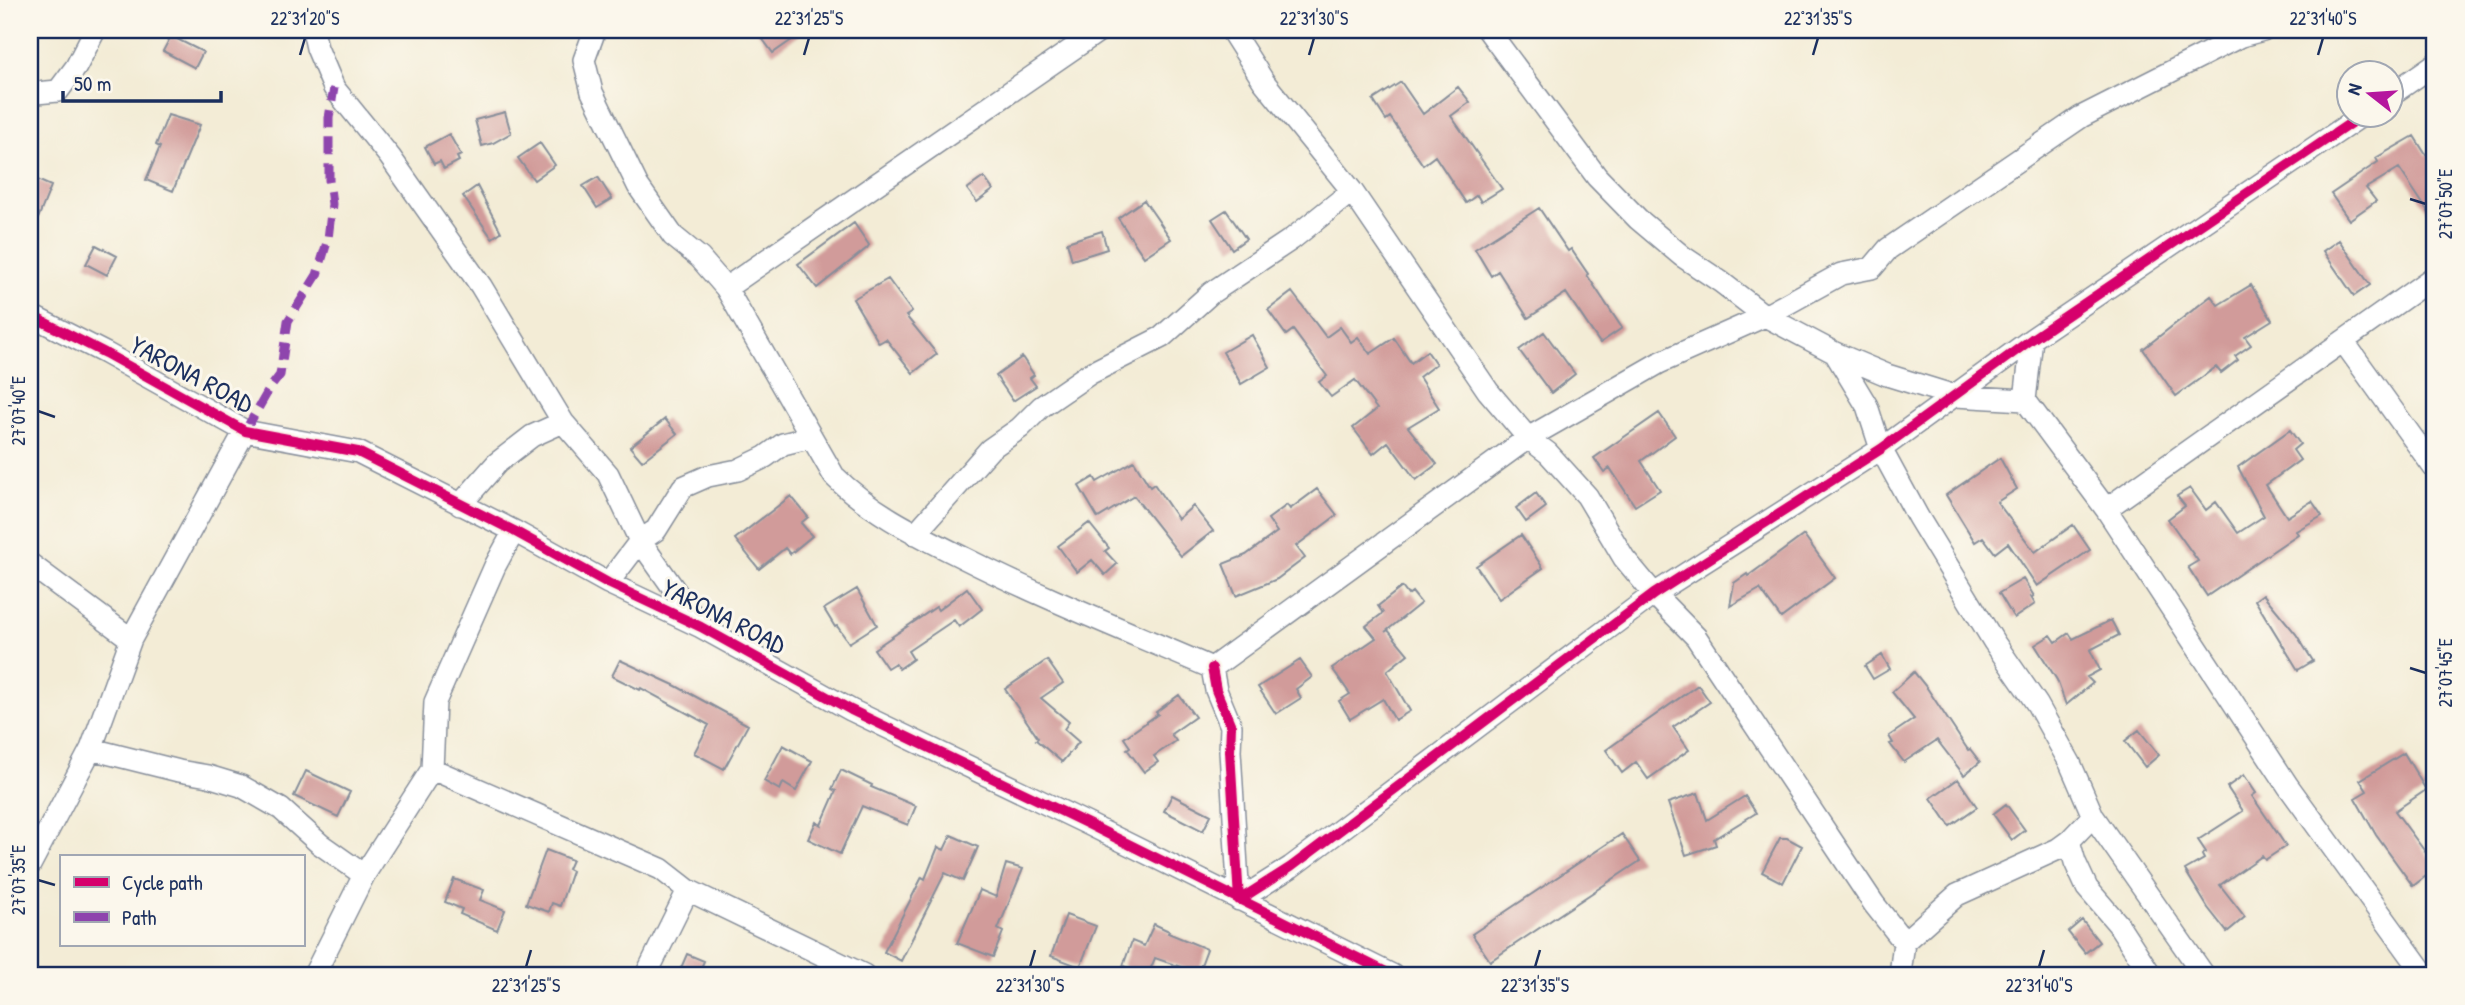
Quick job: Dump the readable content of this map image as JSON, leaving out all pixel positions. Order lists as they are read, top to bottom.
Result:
{
  "streets": {
    "street": ["YARONA ROAD"]
  },
  "legend": ["Cycle path", "Path"],
  "scale_bar": "50 m",
  "north": "left",
  "coordinates": [
    "22°31'20\"S",
    "22°31'25\"S",
    "22°31'30\"S",
    "22°31'35\"S",
    "22°31'40\"S",
    "27°07'50\"E",
    "27°07'40\"E",
    "27°07'45\"E",
    "27°07'35\"E"
  ]
}
